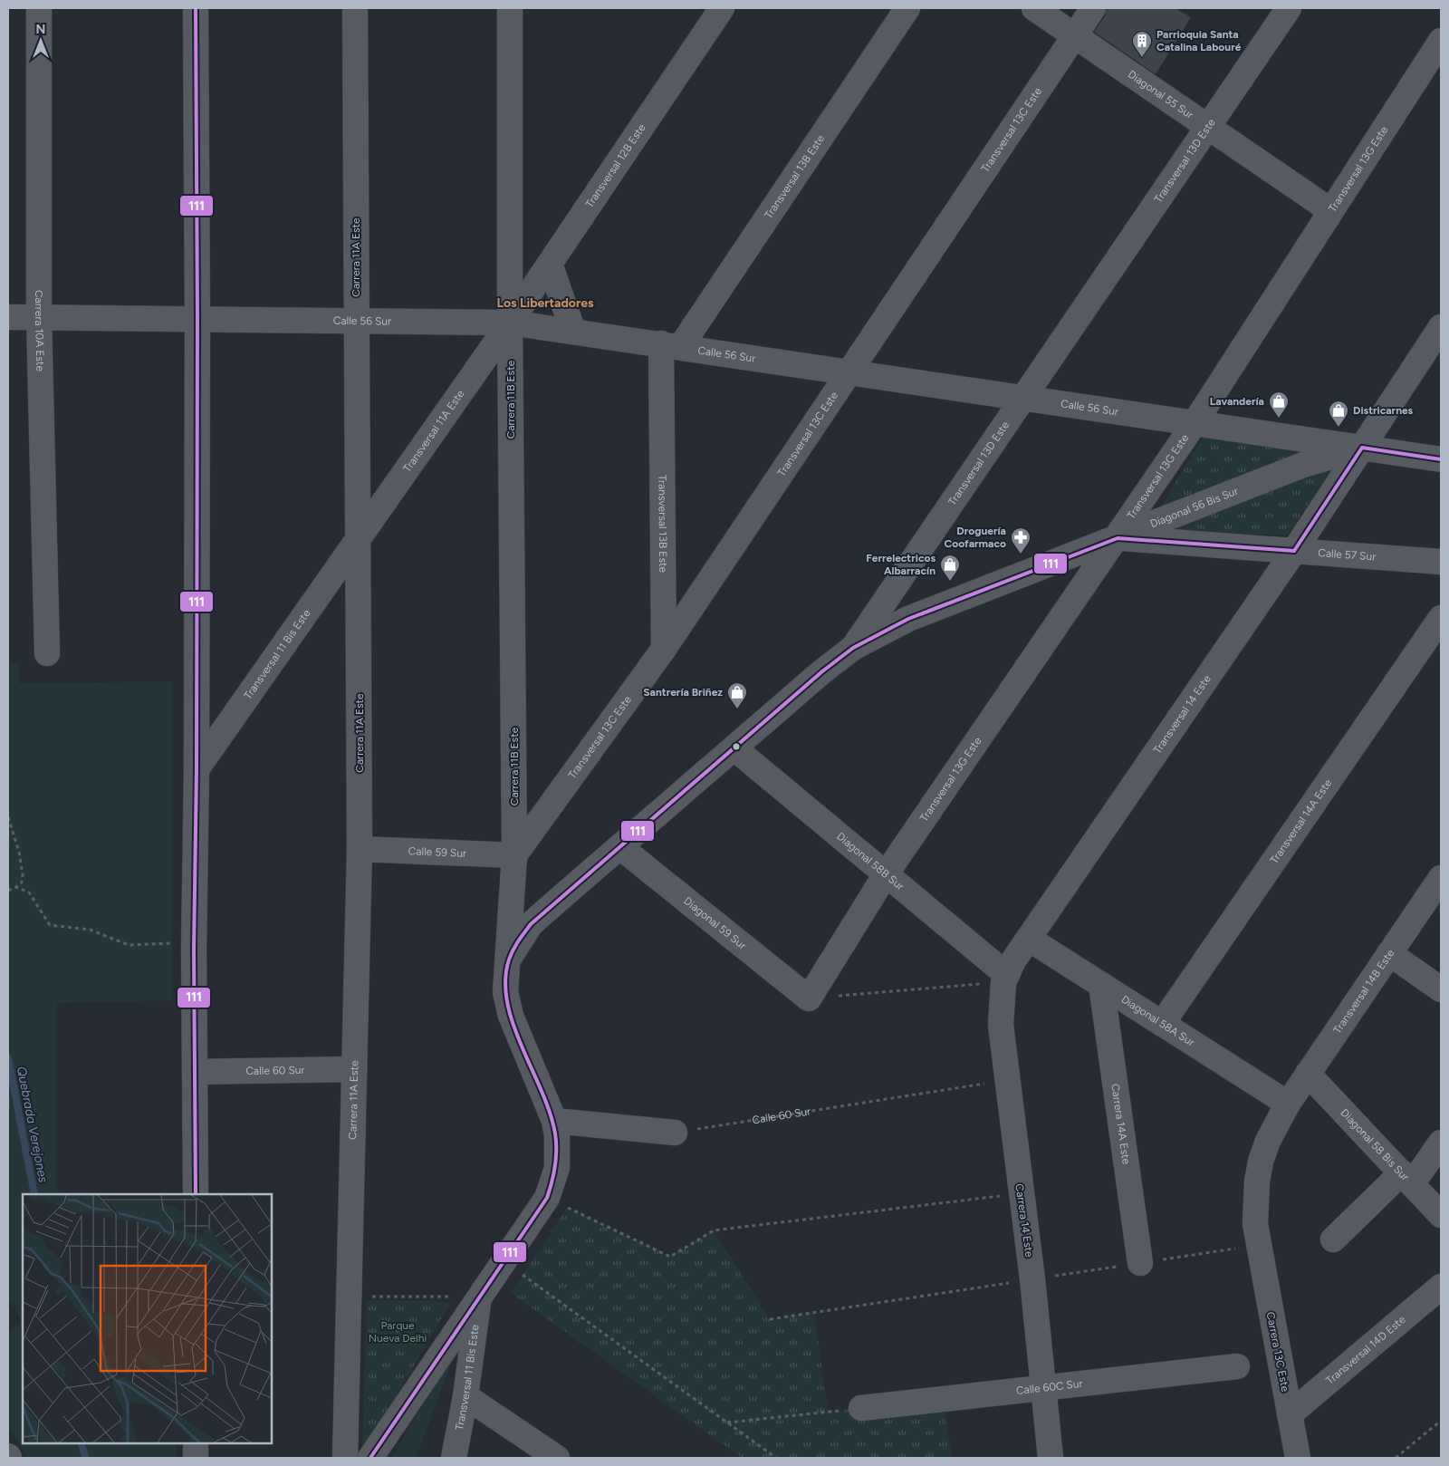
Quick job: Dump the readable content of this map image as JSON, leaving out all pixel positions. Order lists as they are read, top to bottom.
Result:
{
  "streets": {
    "street": [
      "Diagonal 55 Sur",
      "Transversal 13C Este",
      "Transversal 13D Este",
      "Transversal 12B Este",
      "Transversal 13G Este",
      "Transversal 13B Este",
      "Carrera 11A Este",
      "Calle 56 Sur",
      "Carrera 10A Este",
      "Carrera 11B Este",
      "Transversal 11A Este",
      "Diagonal 56 Bis Sur",
      "Calle 57 Sur",
      "Transversal 11 Bis Este",
      "Transversal 14 Este",
      "Transversal 14A Este",
      "Calle 59 Sur",
      "Diagonal 58B Sur",
      "Diagonal 59 Sur",
      "Transversal 14B Este",
      "Diagonal 58A Sur",
      "Calle 60 Sur",
      "Carrera 14A Este",
      "Diagonal 58 Bis Sur",
      "Carrera 14 Este",
      "Transversal 14D Este",
      "Carrera 13C Este",
      "Calle 60C Sur"
    ]
  },
  "crossings": [
    ["Diagonal 55 Sur", "Transversal 13C Este"],
    ["Diagonal 55 Sur", "Transversal 13D Este"],
    ["Diagonal 55 Sur", "Transversal 13G Este"],
    ["Transversal 13C Este", "Transversal 13B Este"],
    ["Transversal 13C Este", "Calle 56 Sur"],
    ["Transversal 13C Este", "Carrera 11B Este"],
    ["Transversal 13C Este", "Calle 59 Sur"],
    ["Transversal 13D Este", "Calle 56 Sur"],
    ["Transversal 13D Este", "Carrera 11B Este"],
    ["Transversal 13D Este", "Diagonal 56 Bis Sur"],
    ["Transversal 13D Este", "Diagonal 58B Sur"],
    ["Transversal 13D Este", "Diagonal 59 Sur"],
    ["Transversal 12B Este", "Calle 56 Sur"],
    ["Transversal 12B Este", "Carrera 11B Este"],
    ["Transversal 12B Este", "Transversal 11A Este"],
    ["Transversal 13G Este", "Calle 56 Sur"],
    ["Transversal 13G Este", "Diagonal 56 Bis Sur"],
    ["Transversal 13G Este", "Calle 57 Sur"],
    ["Transversal 13G Este", "Diagonal 58B Sur"],
    ["Transversal 13G Este", "Diagonal 59 Sur"],
    ["Transversal 13B Este", "Calle 56 Sur"],
    ["Carrera 11A Este", "Calle 56 Sur"],
    ["Carrera 11A Este", "Transversal 11A Este"],
    ["Carrera 11A Este", "Transversal 11 Bis Este"],
    ["Carrera 11A Este", "Calle 59 Sur"],
    ["Carrera 11A Este", "Calle 60 Sur"],
    ["Calle 56 Sur", "Carrera 10A Este"],
    ["Calle 56 Sur", "Carrera 11B Este"],
    ["Calle 56 Sur", "Transversal 11A Este"],
    ["Calle 56 Sur", "Diagonal 56 Bis Sur"],
    ["Calle 56 Sur", "Transversal 14 Este"],
    ["Carrera 11B Este", "Transversal 11A Este"],
    ["Carrera 11B Este", "Transversal 11 Bis Este"],
    ["Carrera 11B Este", "Calle 59 Sur"],
    ["Transversal 11A Este", "Transversal 11 Bis Este"],
    ["Diagonal 56 Bis Sur", "Calle 57 Sur"],
    ["Diagonal 56 Bis Sur", "Transversal 14 Este"],
    ["Calle 57 Sur", "Transversal 14 Este"],
    ["Transversal 14 Este", "Diagonal 58B Sur"],
    ["Transversal 14 Este", "Diagonal 58A Sur"],
    ["Transversal 14 Este", "Carrera 14 Este"],
    ["Transversal 14A Este", "Diagonal 58A Sur"],
    ["Diagonal 58B Sur", "Carrera 14 Este"],
    ["Transversal 14B Este", "Diagonal 58A Sur"],
    ["Transversal 14B Este", "Diagonal 58 Bis Sur"],
    ["Transversal 14B Este", "Carrera 13C Este"],
    ["Diagonal 58A Sur", "Carrera 14A Este"],
    ["Diagonal 58A Sur", "Carrera 13C Este"],
    ["Calle 60 Sur", "Carrera 14 Este"],
    ["Carrera 14 Este", "Calle 60C Sur"],
    ["Transversal 14D Este", "Carrera 13C Este"]
  ],
  "districts": ["Los Libertadores"],
  "water": ["Quebrada Verejones"],
  "parks": ["Parque Nueva Delhi"],
  "places": {
    "building": ["Parrioquia Santa Catalina Labouré"],
    "shop": [
      "Lavandería",
      "Districarnes",
      "Ferrelectricos Albarracín",
      "Santrería Briñez"
    ],
    "pharmacy": ["Droguería Coofarmaco"]
  },
  "lines": ["transit line 111"],
  "north": "top"
}
